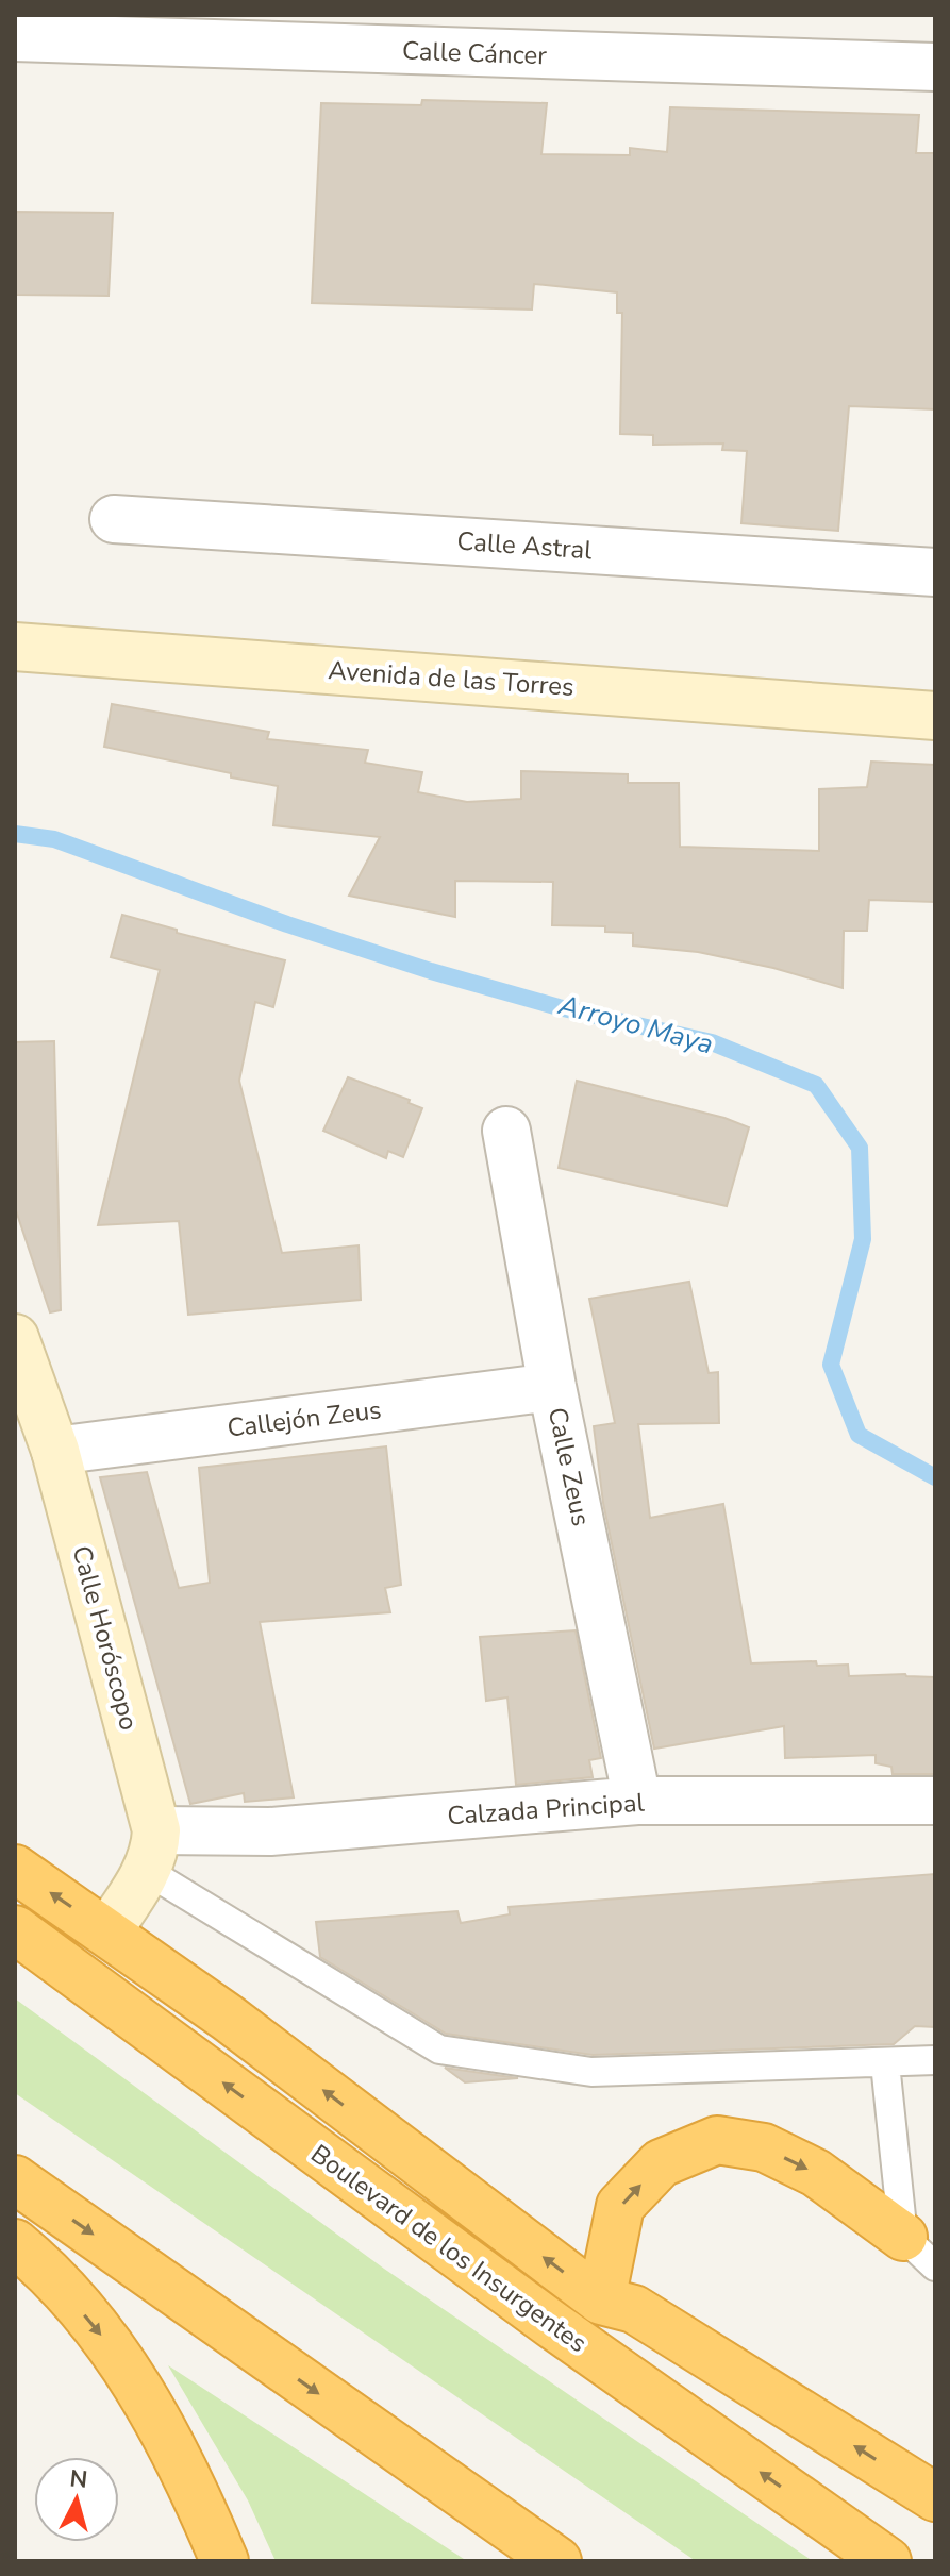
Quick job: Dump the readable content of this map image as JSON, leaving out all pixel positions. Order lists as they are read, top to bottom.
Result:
{
  "streets": {
    "highway": ["Boulevard de los Insurgentes"],
    "street": [
      "Calle Cáncer",
      "Calle Astral",
      "Avenida de las Torres",
      "Callejón Zeus",
      "Calle Zeus",
      "Calle Horóscopo",
      "Calzada Principal"
    ]
  },
  "crossings": [
    ["Callejón Zeus", "Calle Zeus"],
    ["Callejón Zeus", "Calle Horóscopo"],
    ["Calle Zeus", "Calzada Principal"],
    ["Calle Horóscopo", "Calzada Principal"]
  ],
  "water": ["Arroyo Maya"],
  "north": "top"
}
